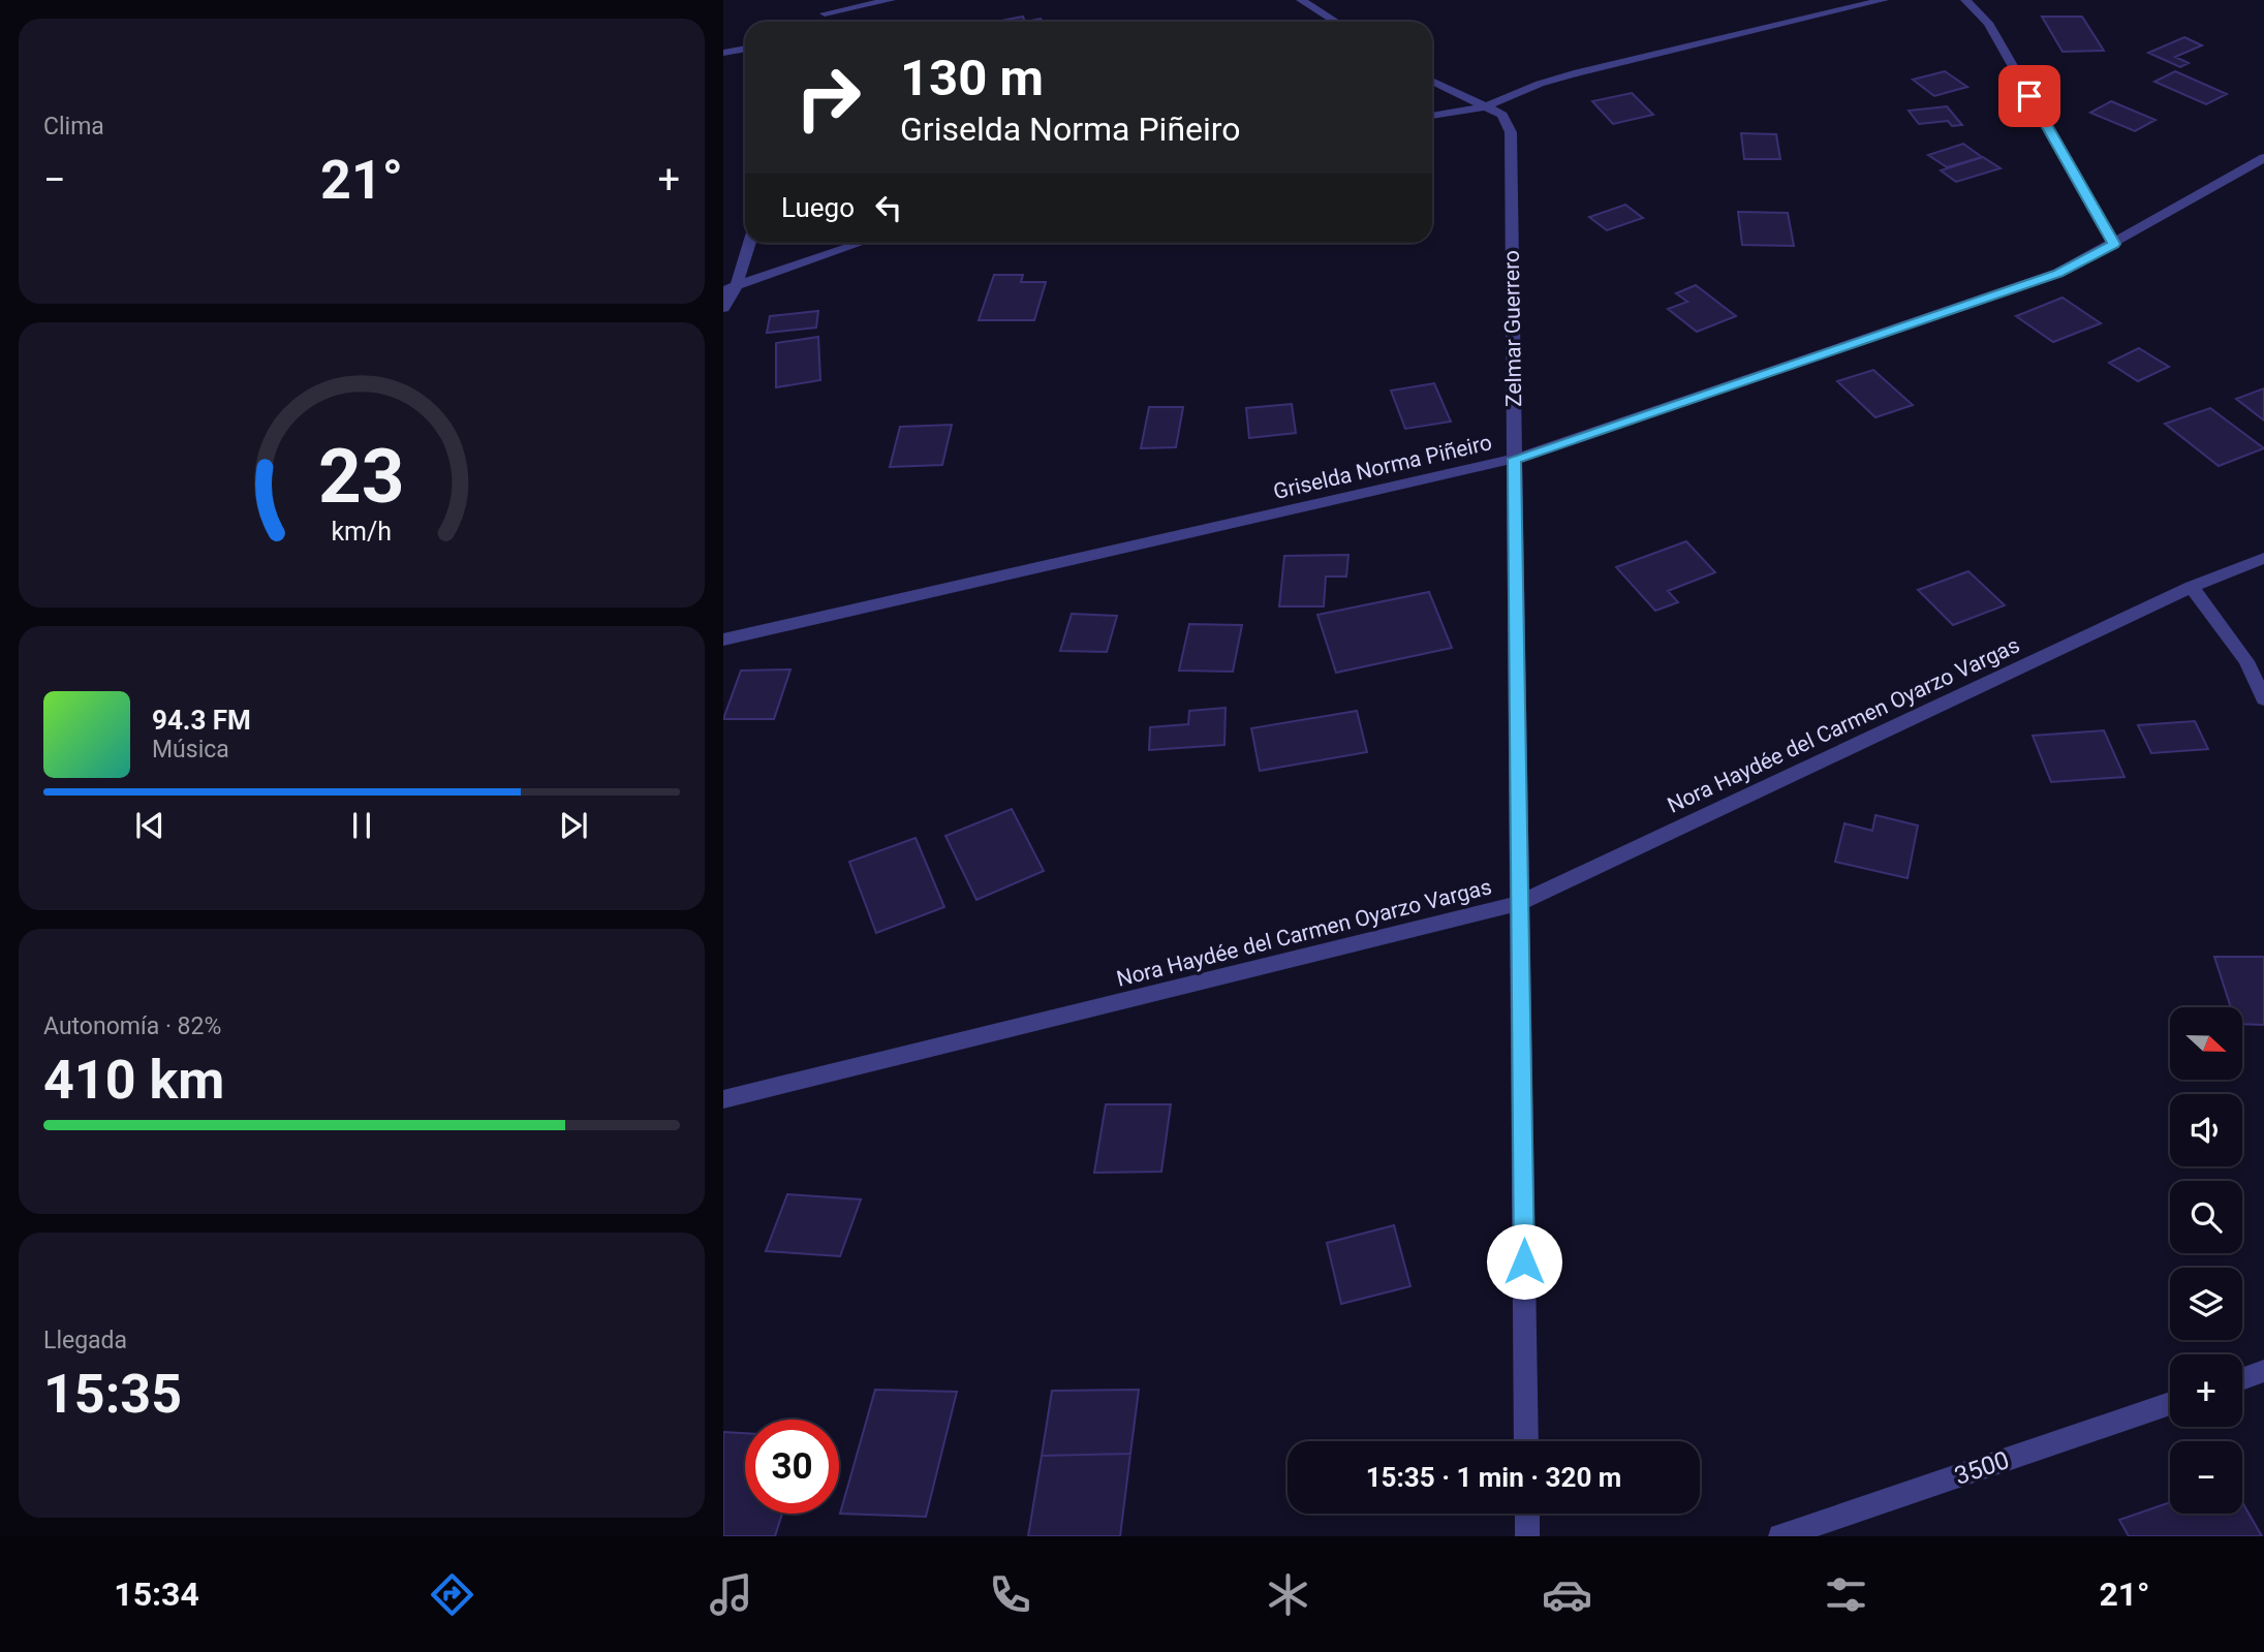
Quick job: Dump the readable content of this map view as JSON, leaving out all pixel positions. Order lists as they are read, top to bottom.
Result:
{
  "streets": {
    "street": [
      "Zelmar Guerrero",
      "Griselda Norma Piñeiro",
      "Nora Haydée del Carmen Oyarzo Vargas",
      "3500"
    ]
  },
  "crossings": [
    ["Zelmar Guerrero", "Griselda Norma Piñeiro"],
    ["Zelmar Guerrero", "Nora Haydée del Carmen Oyarzo Vargas"]
  ],
  "north": "right",
  "page": {
    "tile": [
      "Clima",
      ["Autonomía · 82%", "410 km"],
      ["Llegada", "15:35"]
    ],
    "turn": ["130 m", "Griselda Norma Piñeiro"],
    "heat": ["−", "21°", "+"],
    "then": "Luego",
    "song": ["94.3 FM", "Música"],
    "map_buttons": ["+", "−"],
    "limit": "30",
    "trip": "15:35 · 1 min · 320 m",
    "tabs": ["15:34", "21°"],
    "gauge": ["23", "km/h"]
  }
}
